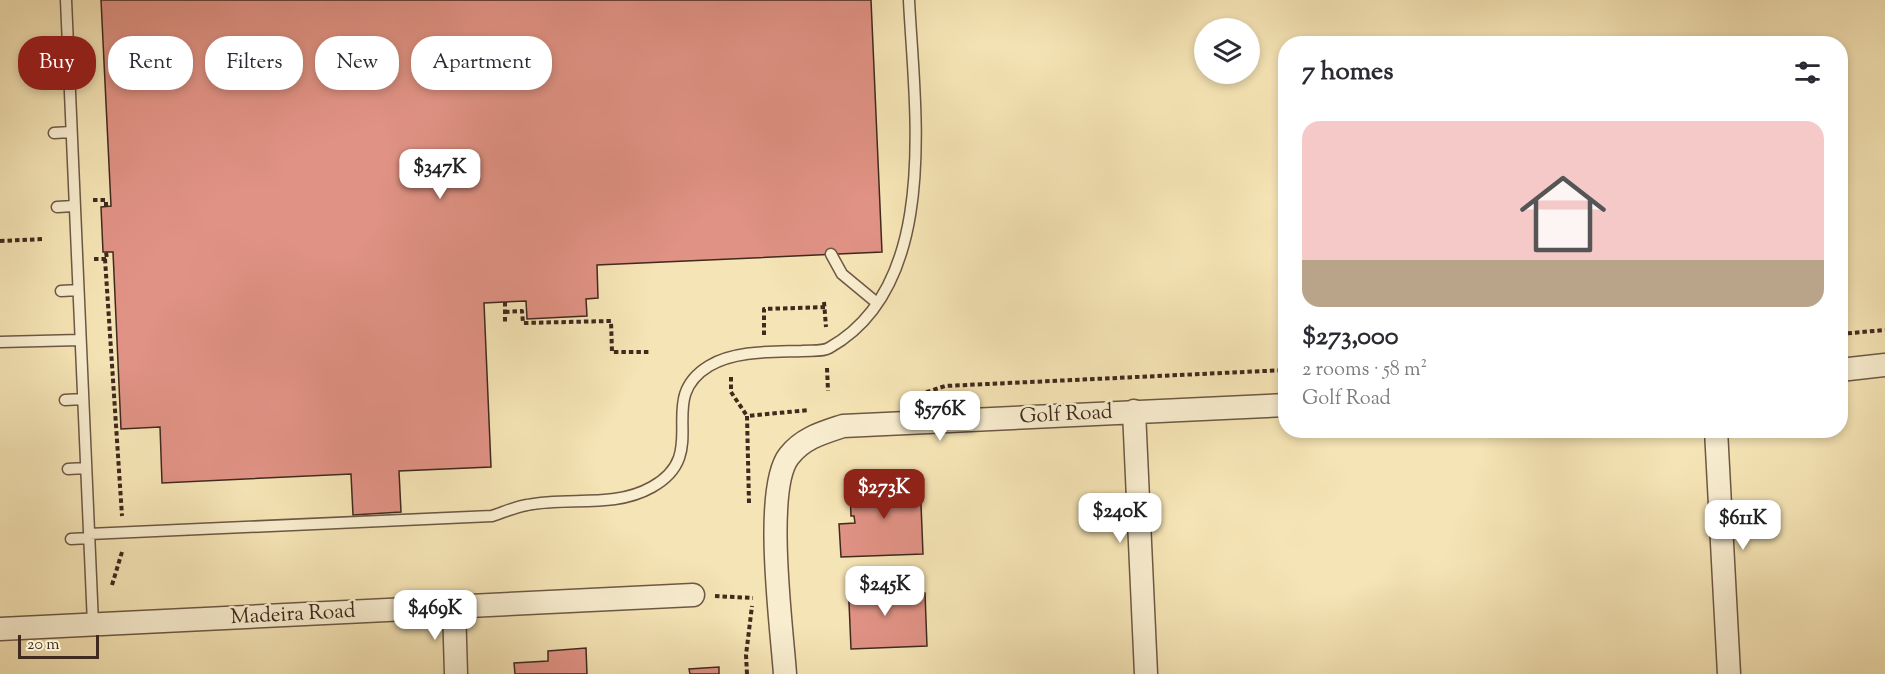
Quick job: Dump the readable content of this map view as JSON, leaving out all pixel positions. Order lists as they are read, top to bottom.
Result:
{
  "streets": {
    "street": ["Golf Road", "Madeira Road"]
  },
  "scale_bar": "20 m",
  "page": {
    "chip": [
      "Buy",
      "Rent",
      "Filters",
      "New",
      "Apartment"
    ],
    "heading": "7 homes",
    "list": [
      {
        "name": "$273,000",
        "note": "2 rooms · 58 m² · Golf Road"
      }
    ],
    "price": [
      "$347K",
      "$576K",
      "$273K",
      "$240K",
      "$611K",
      "$245K",
      "$469K"
    ],
    "scale": "20 m"
  }
}
